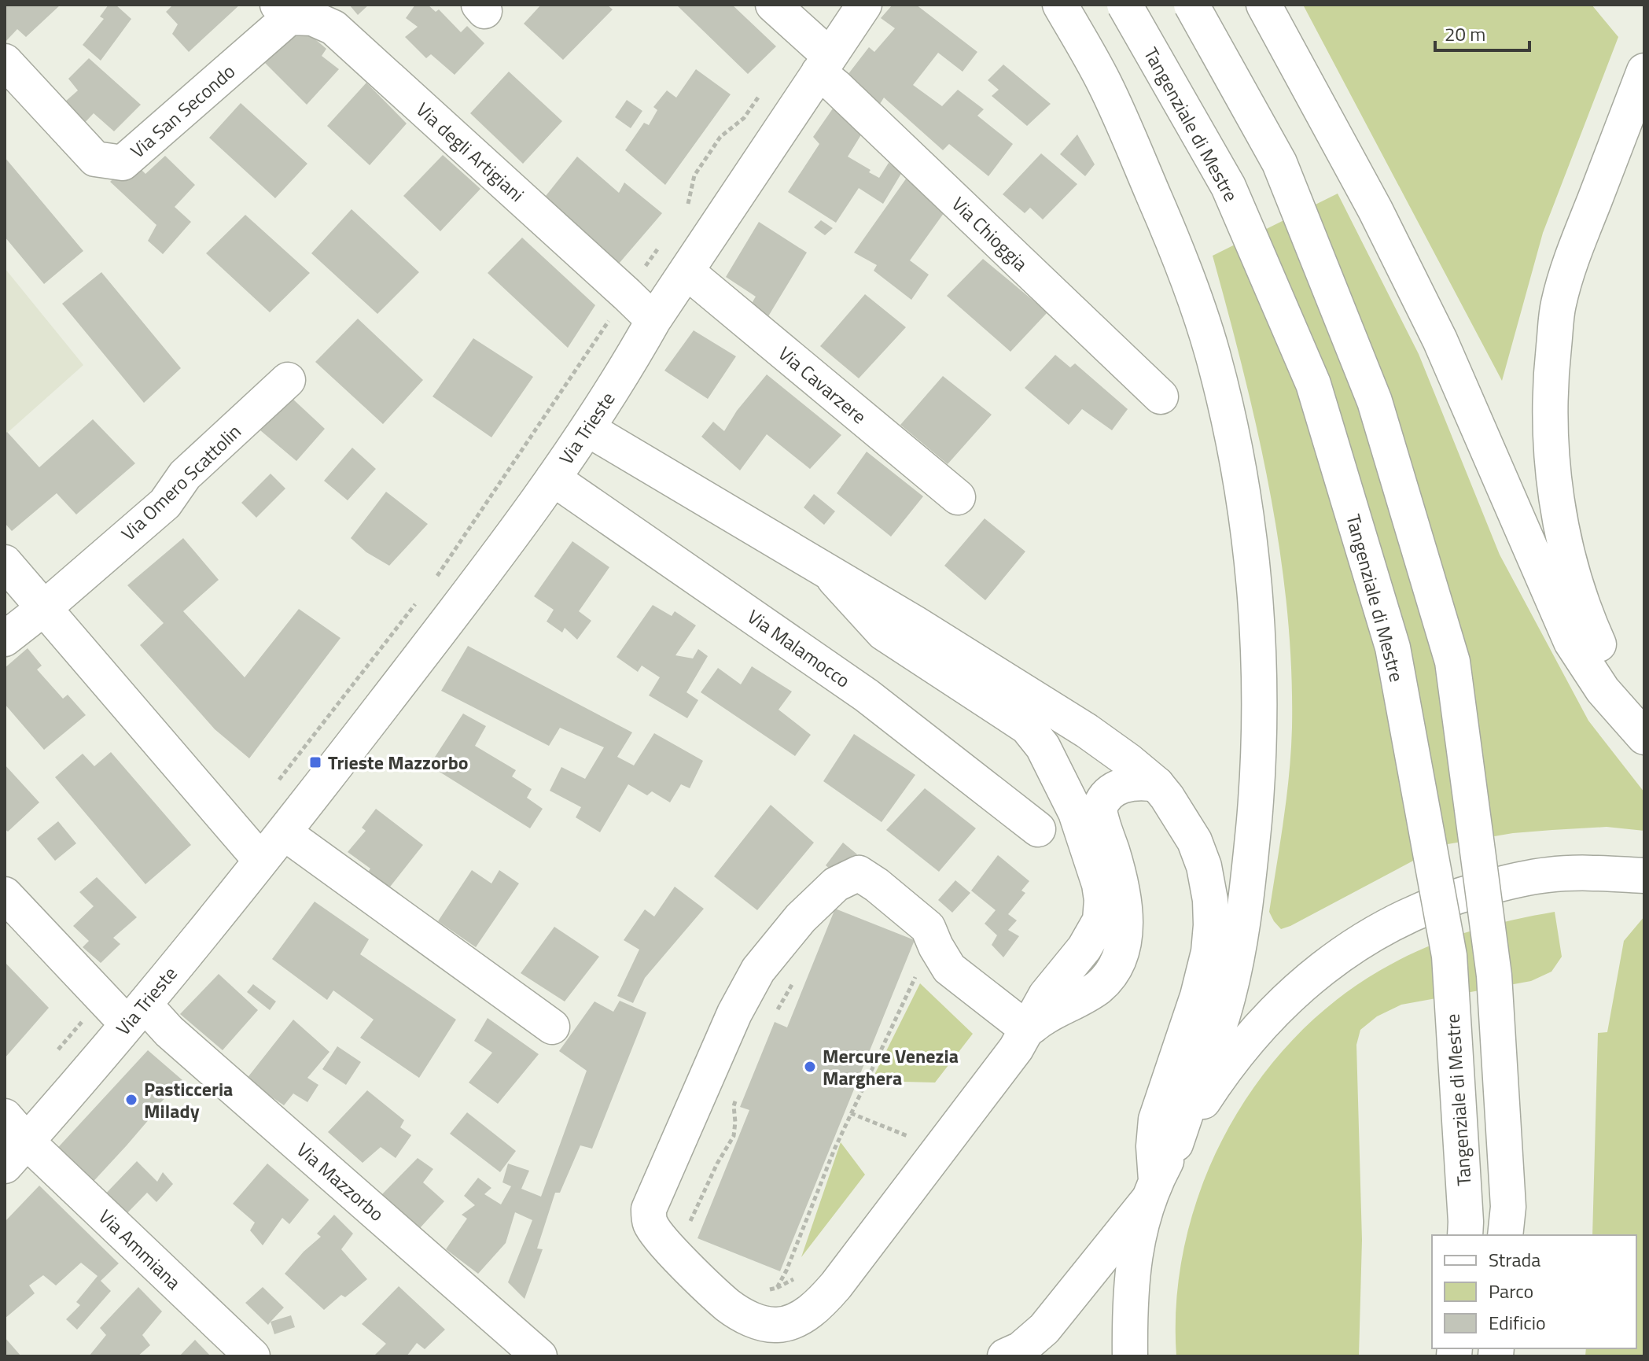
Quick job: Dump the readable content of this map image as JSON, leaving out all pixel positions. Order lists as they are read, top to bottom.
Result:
{
  "streets": {
    "main road": [
      "Via San Secondo",
      "Tangenziale di Mestre",
      "Via degli Artigiani",
      "Via Chioggia",
      "Via Cavarzere",
      "Via Trieste",
      "Via Omero Scattolin",
      "Via Malamocco",
      "Via Mazzorbo",
      "Via Ammiana"
    ]
  },
  "crossings": [
    ["Via San Secondo", "Via degli Artigiani"],
    ["Via degli Artigiani", "Via Trieste"],
    ["Via Chioggia", "Via Trieste"],
    ["Via Cavarzere", "Via Trieste"],
    ["Via Trieste", "Via Malamocco"],
    ["Via Trieste", "Via Mazzorbo"],
    ["Via Trieste", "Via Ammiana"]
  ],
  "places": {
    "transit": ["Trieste Mazzorbo"],
    "other": ["Mercure Venezia Marghera", "Pasticceria Milady"]
  },
  "legend": ["Strada", "Parco", "Edificio"],
  "scale_bar": "20 m"
}
